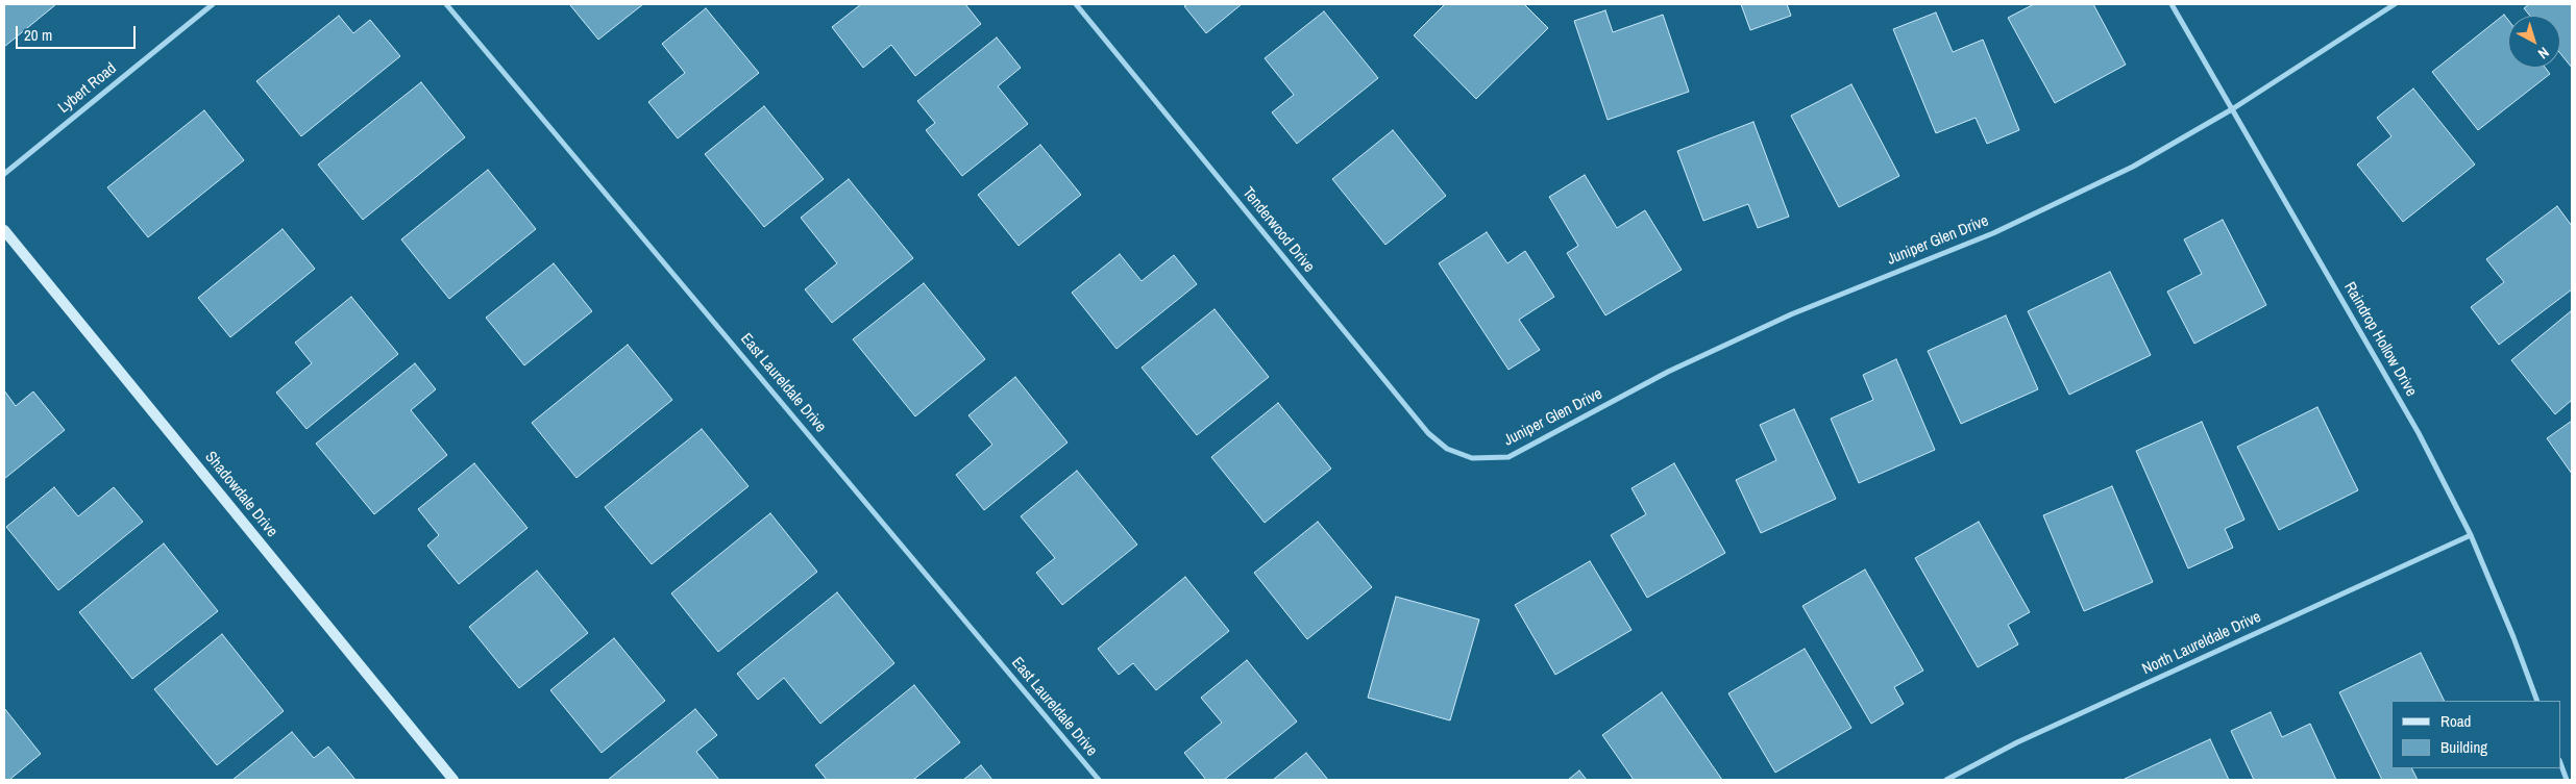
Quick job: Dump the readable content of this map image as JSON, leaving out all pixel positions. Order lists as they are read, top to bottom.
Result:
{
  "streets": {
    "street": [
      "Lybert Road",
      "Tenderwood Drive",
      "Juniper Glen Drive",
      "Raindrop Hollow Drive",
      "East Laureldale Drive",
      "Shadowdale Drive",
      "North Laureldale Drive"
    ]
  },
  "crossings": [
    ["Tenderwood Drive", "Juniper Glen Drive"],
    ["Juniper Glen Drive", "Raindrop Hollow Drive"],
    ["Raindrop Hollow Drive", "North Laureldale Drive"]
  ],
  "legend": ["Road", "Building"],
  "scale_bar": "20 m",
  "north": "bottom right"
}
